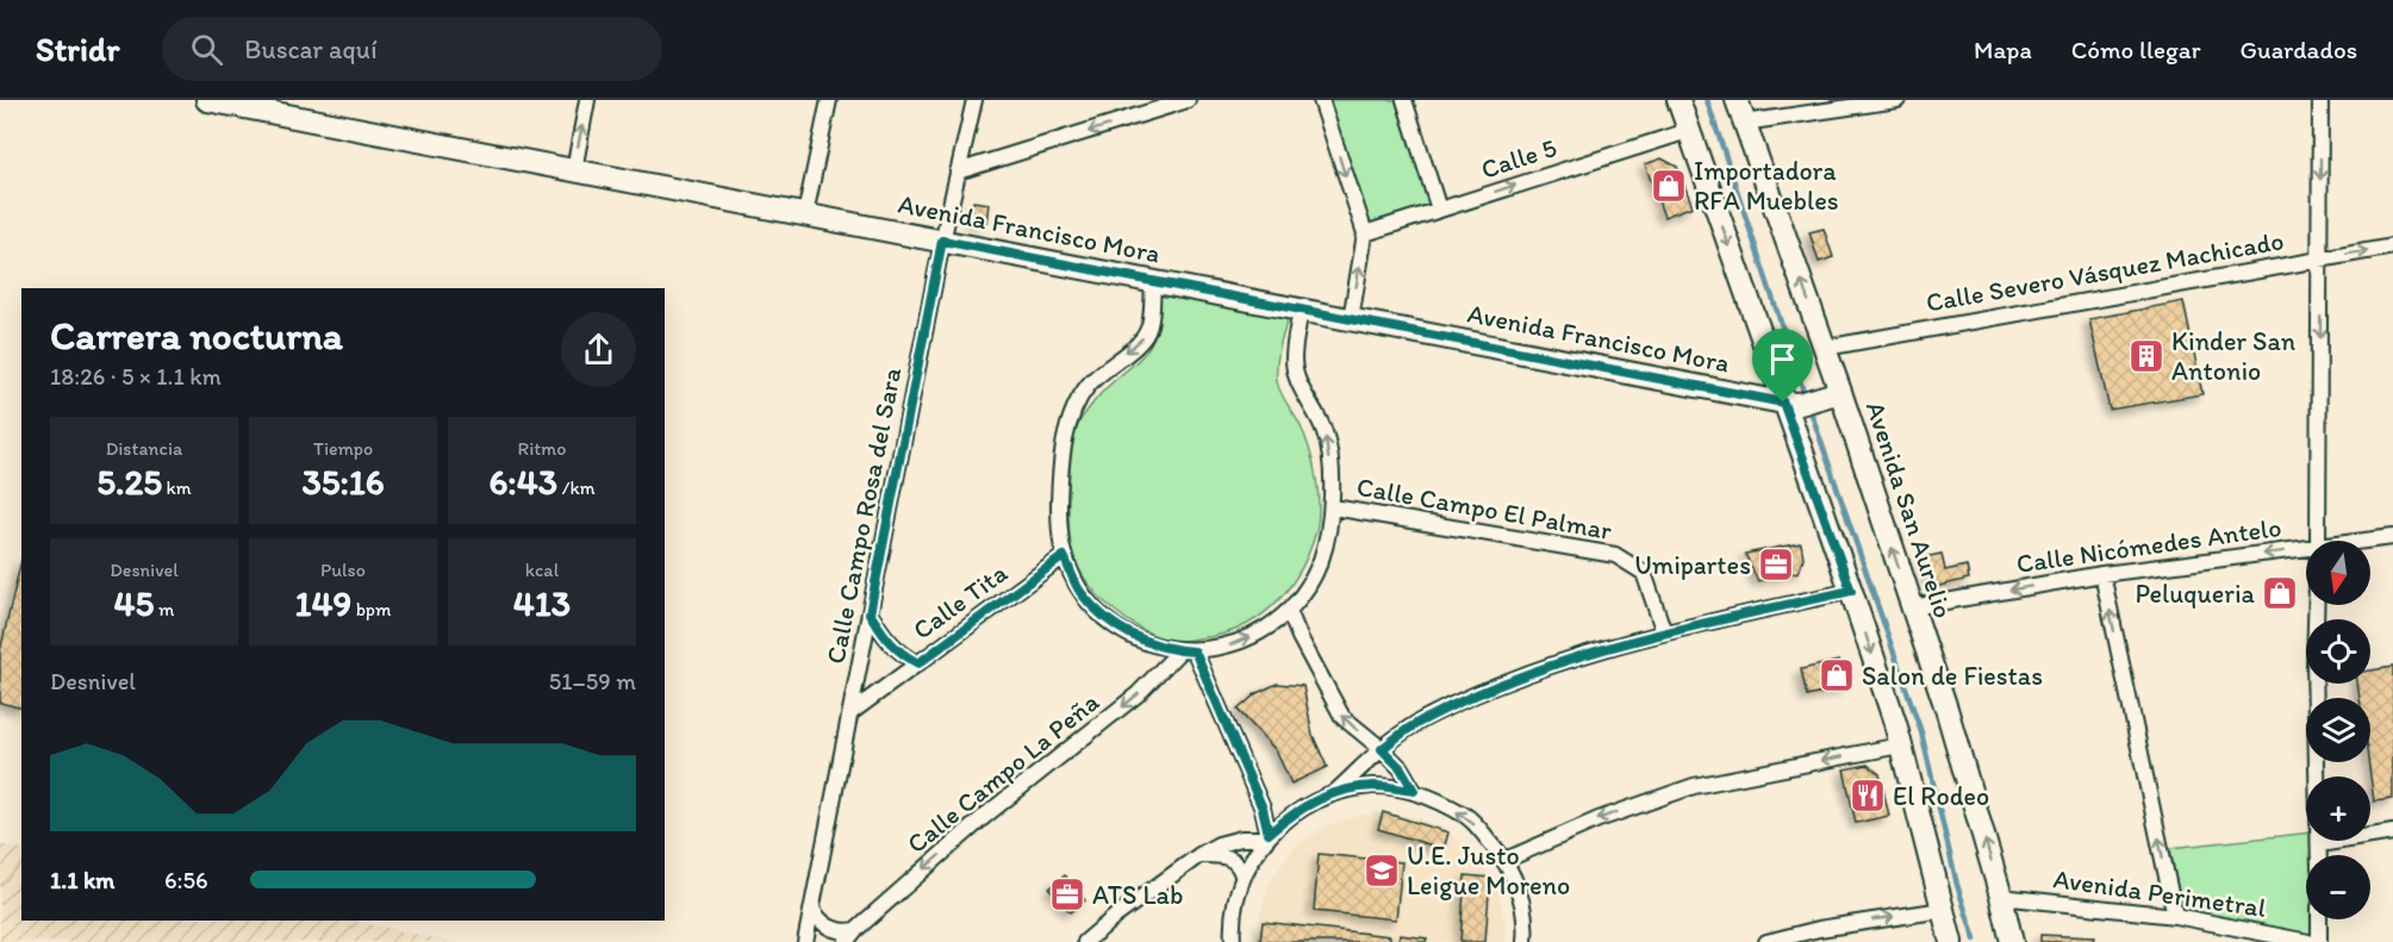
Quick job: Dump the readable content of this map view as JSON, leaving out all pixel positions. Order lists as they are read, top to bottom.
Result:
{
  "streets": {
    "main road": ["Avenida Francisco Mora", "Avenida San Aurelio"],
    "street": [
      "Calle 5",
      "Calle Severo Vásquez Machicado",
      "Calle Campo El Palmar",
      "Calle Campo Rosa del Sara",
      "Calle Nicómedes Antelo",
      "Calle Tita",
      "Calle Campo La Peña",
      "Avenida Perimetral"
    ]
  },
  "crossings": [
    ["Avenida Francisco Mora", "Avenida San Aurelio"],
    ["Avenida Francisco Mora", "Calle Campo Rosa del Sara"],
    ["Calle Severo Vásquez Machicado", "Avenida San Aurelio"],
    ["Avenida San Aurelio", "Calle Nicómedes Antelo"],
    ["Avenida San Aurelio", "Avenida Perimetral"],
    ["Calle Campo Rosa del Sara", "Calle Tita"]
  ],
  "one_way": ["Calle 5", "Calle Nicómedes Antelo", "Calle Campo La Peña"],
  "places": {
    "shop": ["Importadora RFA Muebles", "Peluqueria", "Salon de Fiestas"],
    "building": ["Kinder San Antonio"],
    "office": ["Umipartes", "ATS Lab"],
    "restaurant": ["El Rodeo"],
    "school or university": ["U.E. Justo Leigue Moreno"]
  },
  "north": "bottom",
  "page": {
    "header": "Stridr",
    "search": "Buscar aquí",
    "nav": ["Mapa", "Cómo llegar", "Guardados"],
    "heading": ["Carrera nocturna", "18:26 · 5 × 1.1 km"],
    "stats": [
      ["Distancia", "5.25 km"],
      ["Tiempo", "35:16"],
      ["Ritmo", "6:43 /km"],
      ["Desnivel", "45 m"],
      ["Pulso", "149 bpm"],
      ["kcal", "413"]
    ],
    "map_buttons": ["+", "−"],
    "chart": ["Desnivel", "51–59 m"],
    "list": [
      {
        "name": "1.1 km",
        "note": "6:56"
      }
    ]
  }
}
